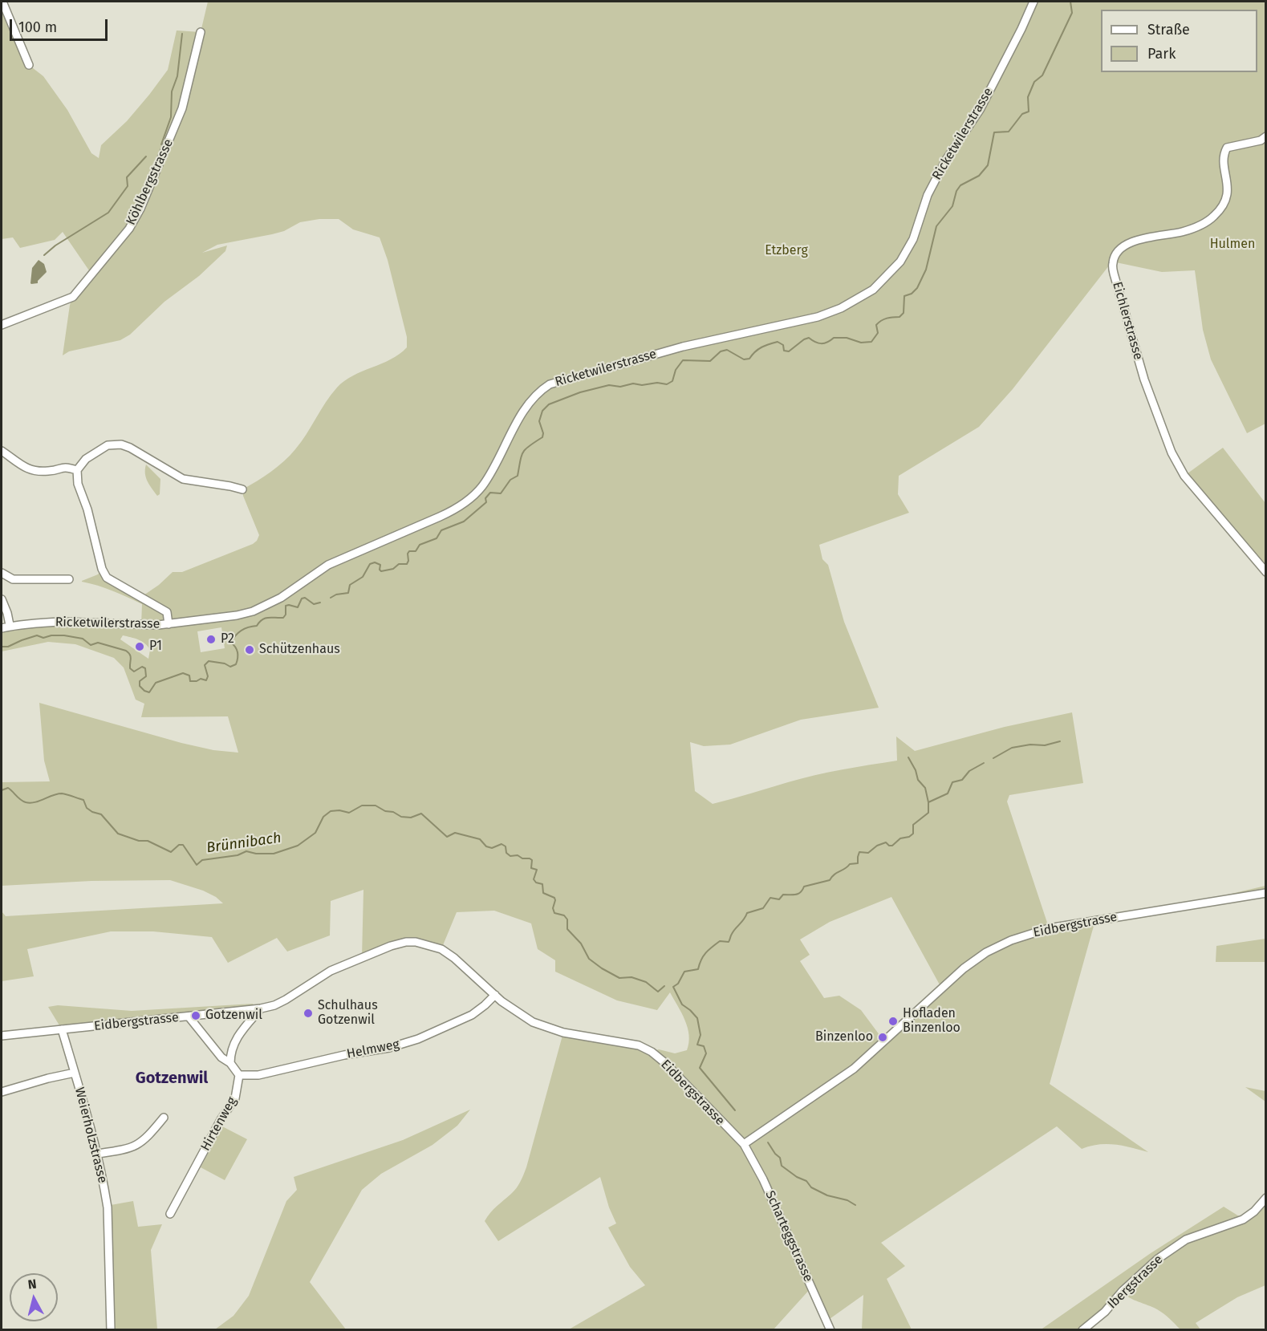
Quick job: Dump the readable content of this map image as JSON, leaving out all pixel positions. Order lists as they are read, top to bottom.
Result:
{
  "streets": {
    "street": [
      "Ricketwilerstrasse",
      "Köhlbergstrasse",
      "Eichlerstrasse",
      "Eidbergstrasse",
      "Helmweg",
      "Hirtenweg",
      "Weierholzstrasse",
      "Scharteggstrasse",
      "Ibergstrasse"
    ]
  },
  "crossings": [
    ["Eidbergstrasse", "Helmweg"],
    ["Eidbergstrasse", "Weierholzstrasse"],
    ["Eidbergstrasse", "Scharteggstrasse"],
    ["Helmweg", "Hirtenweg"]
  ],
  "districts": ["Gotzenwil"],
  "water": ["Brünnibach"],
  "parks": ["Hulmen", "Etzberg"],
  "places": [
    "P2",
    "P1",
    "Schützenhaus",
    "Schulhaus Gotzenwil",
    "Gotzenwil",
    "Hofladen Binzenloo",
    "Binzenloo"
  ],
  "legend": ["Straße", "Park"],
  "scale_bar": "100 m",
  "north": "top"
}
